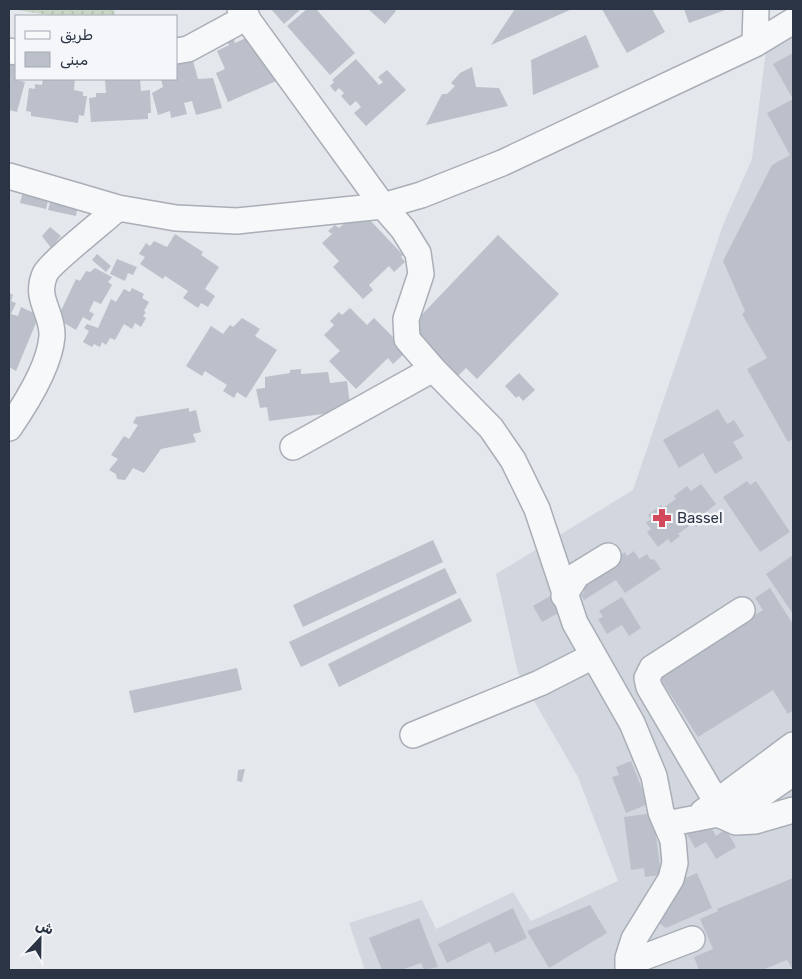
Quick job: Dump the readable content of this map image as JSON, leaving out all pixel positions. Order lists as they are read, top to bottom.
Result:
{
  "places": {
    "pharmacy": ["Bassel"]
  },
  "legend": ["طريق", "مبنى"],
  "north": "top"
}
